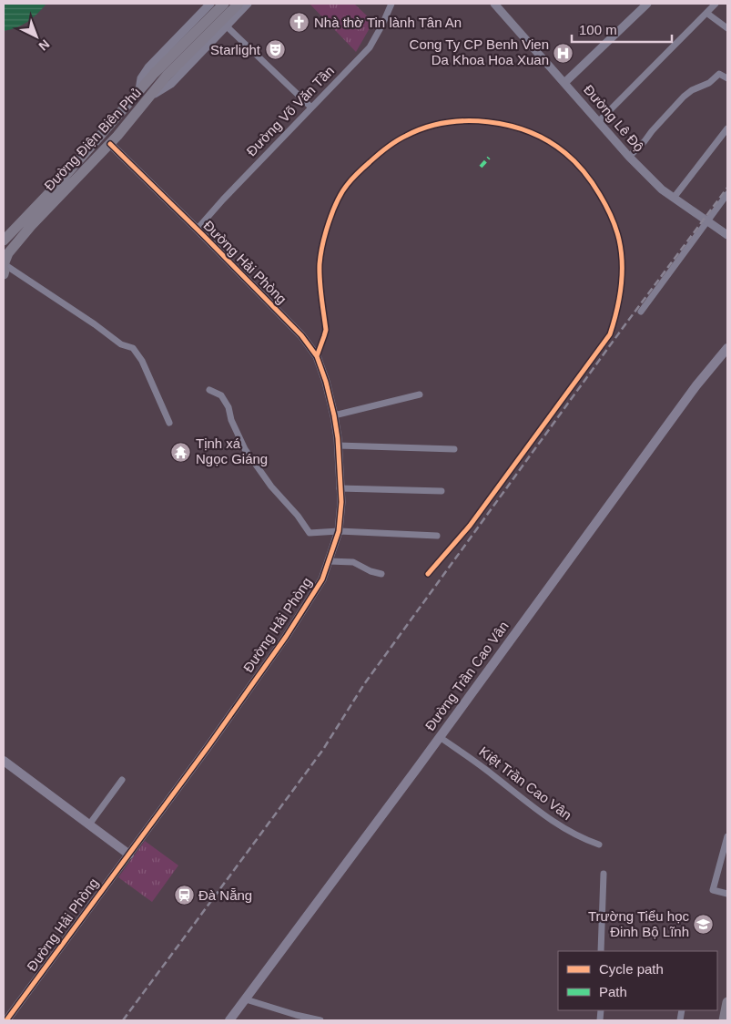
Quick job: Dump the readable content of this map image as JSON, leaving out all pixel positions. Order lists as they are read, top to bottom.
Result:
{
  "streets": {
    "main road": ["Đường Điện Biên Phủ", "Đường Trần Cao Vân"],
    "street": [
      "Đường Võ Văn Tần",
      "Đường Lê Độ",
      "Đường Hải Phòng",
      "Kiệt Trần Cao Vân"
    ]
  },
  "crossings": [
    ["Đường Võ Văn Tần", "Đường Hải Phòng"],
    ["Đường Điện Biên Phủ", "Đường Hải Phòng"],
    ["Đường Trần Cao Vân", "Kiệt Trần Cao Vân"]
  ],
  "places": {
    "church": ["Nhà thờ Tin lành Tân An"],
    "theatre": ["Starlight"],
    "hospital": ["Cong Ty CP Benh Vien Da Khoa Hoa Xuan"],
    "temple": ["Tịnh xá Ngọc Giáng"],
    "station": ["Đà Nẵng"],
    "school or university": ["Trường Tiểu học Đinh Bộ Lĩnh"]
  },
  "legend": ["Cycle path", "Path"],
  "scale_bar": "100 m",
  "north": "bottom right"
}
